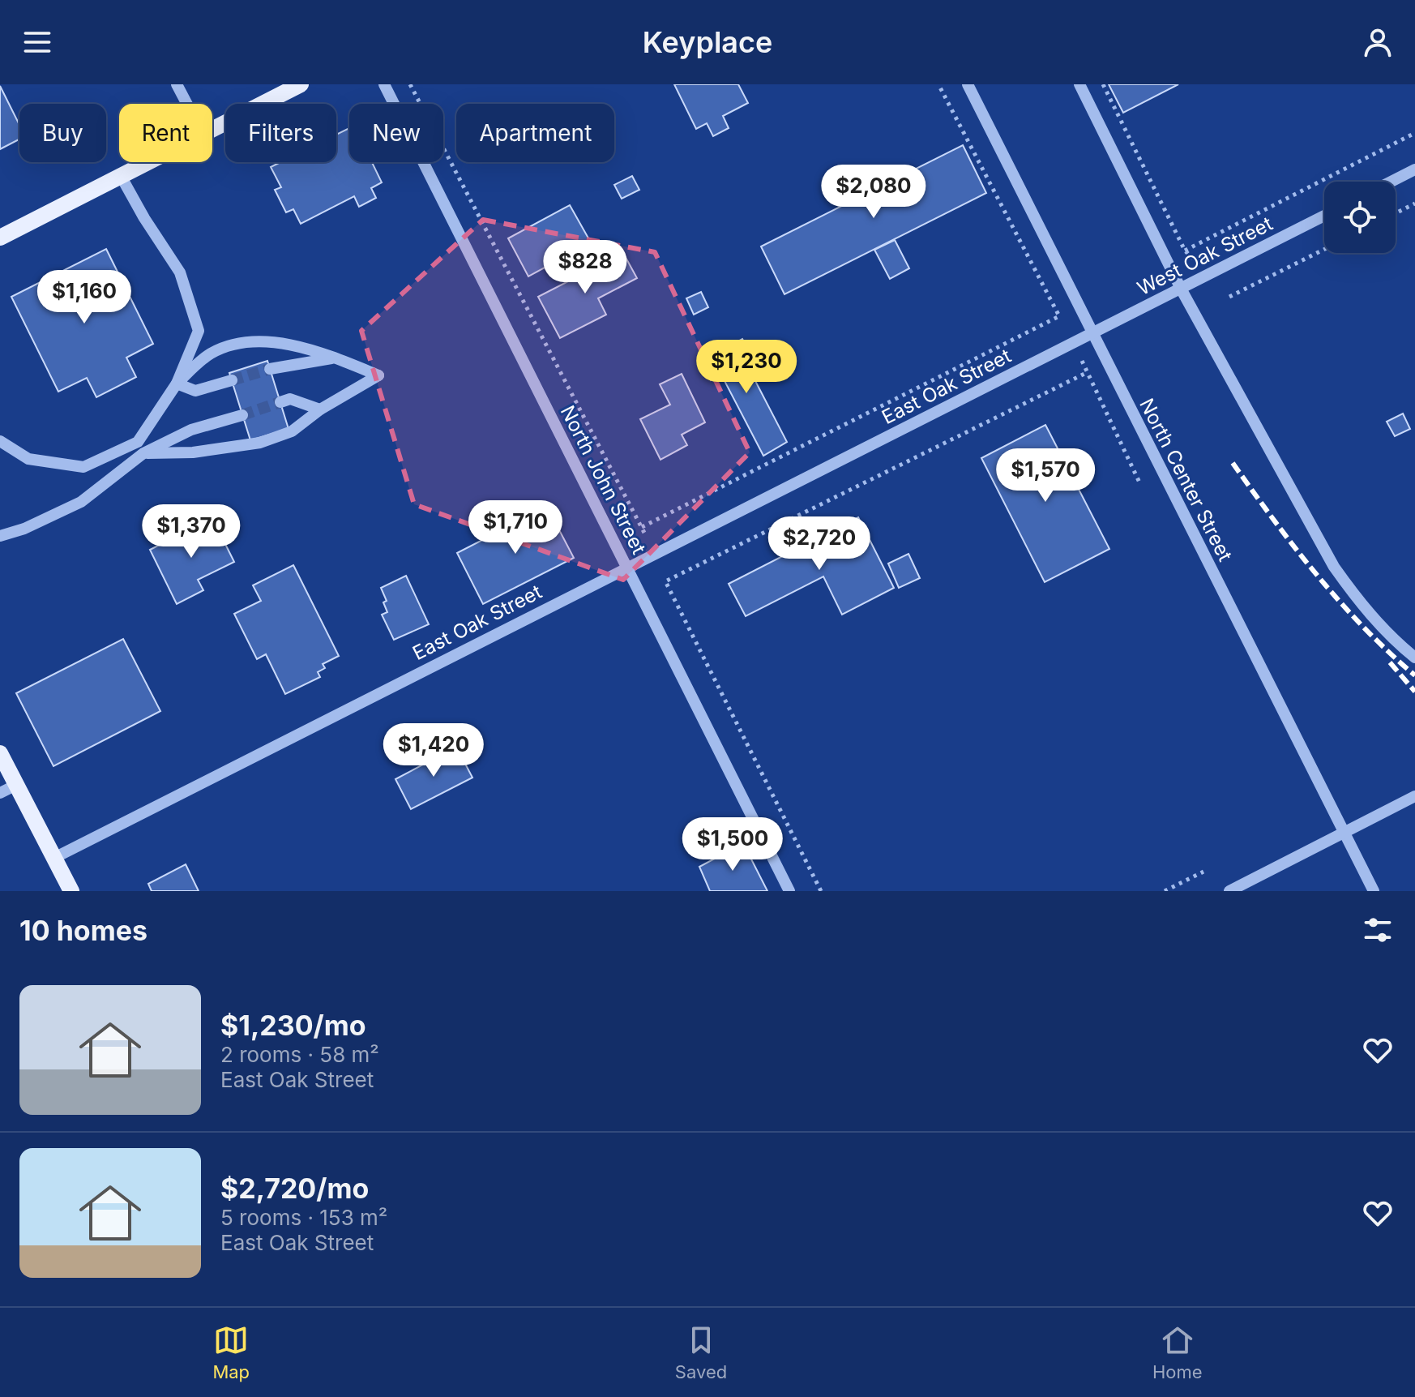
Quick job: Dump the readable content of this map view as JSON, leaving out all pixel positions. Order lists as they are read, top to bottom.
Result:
{
  "streets": {
    "street": [
      "West Oak Street",
      "East Oak Street",
      "North John Street",
      "North Center Street"
    ]
  },
  "crossings": [
    ["West Oak Street", "East Oak Street"],
    ["West Oak Street", "North Center Street"],
    ["East Oak Street", "North John Street"],
    ["East Oak Street", "North Center Street"]
  ],
  "page": {
    "header": "Keyplace",
    "chip": [
      "Buy",
      "Rent",
      "Filters",
      "New",
      "Apartment"
    ],
    "price": [
      "$2,080",
      "$828",
      "$1,160",
      "$1,230",
      "$1,570",
      "$1,710",
      "$1,370",
      "$2,720",
      "$1,420",
      "$1,500"
    ],
    "heading": "10 homes",
    "list": [
      {
        "name": "$1,230/mo",
        "note": "2 rooms · 58 m² · East Oak Street"
      },
      {
        "name": "$2,720/mo",
        "note": "5 rooms · 153 m² · East Oak Street"
      }
    ],
    "tabs": ["Map", "Saved", "Home"]
  }
}
